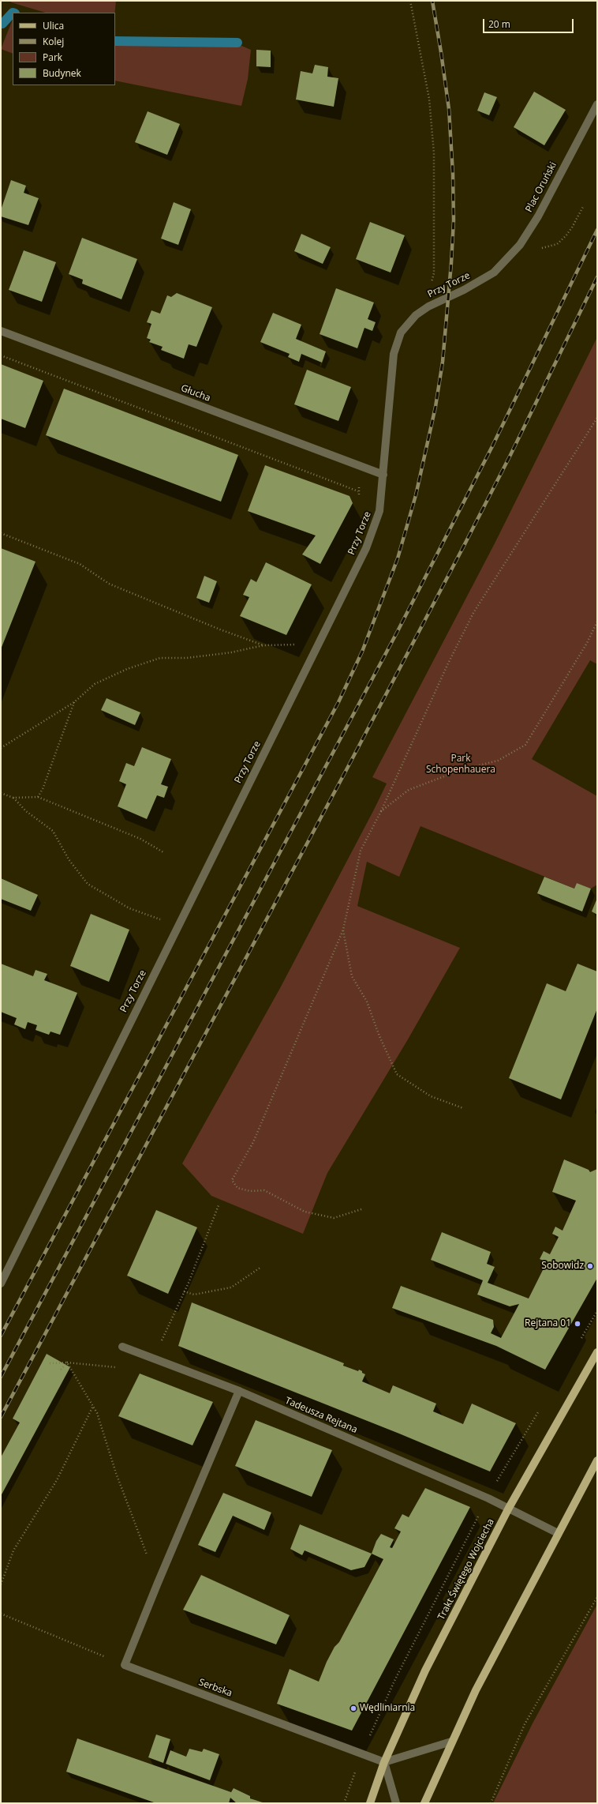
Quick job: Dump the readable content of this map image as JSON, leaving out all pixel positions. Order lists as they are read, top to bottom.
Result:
{
  "streets": {
    "main road": ["Trakt Świętego Wojciecha"],
    "street": [
      "Plac Oruński",
      "Przy Torze",
      "Głucha",
      "Tadeusza Rejtana",
      "Serbska"
    ]
  },
  "crossings": [
    ["Plac Oruński", "Przy Torze"],
    ["Przy Torze", "Głucha"],
    ["Tadeusza Rejtana", "Trakt Świętego Wojciecha"],
    ["Trakt Świętego Wojciecha", "Serbska"]
  ],
  "parks": ["Park Schopenhauera"],
  "places": ["Sobowidz", "Rejtana 01", "Wędliniarnia"],
  "legend": [
    "Ulica",
    "Kolej",
    "Park",
    "Budynek"
  ],
  "scale_bar": "20 m"
}
